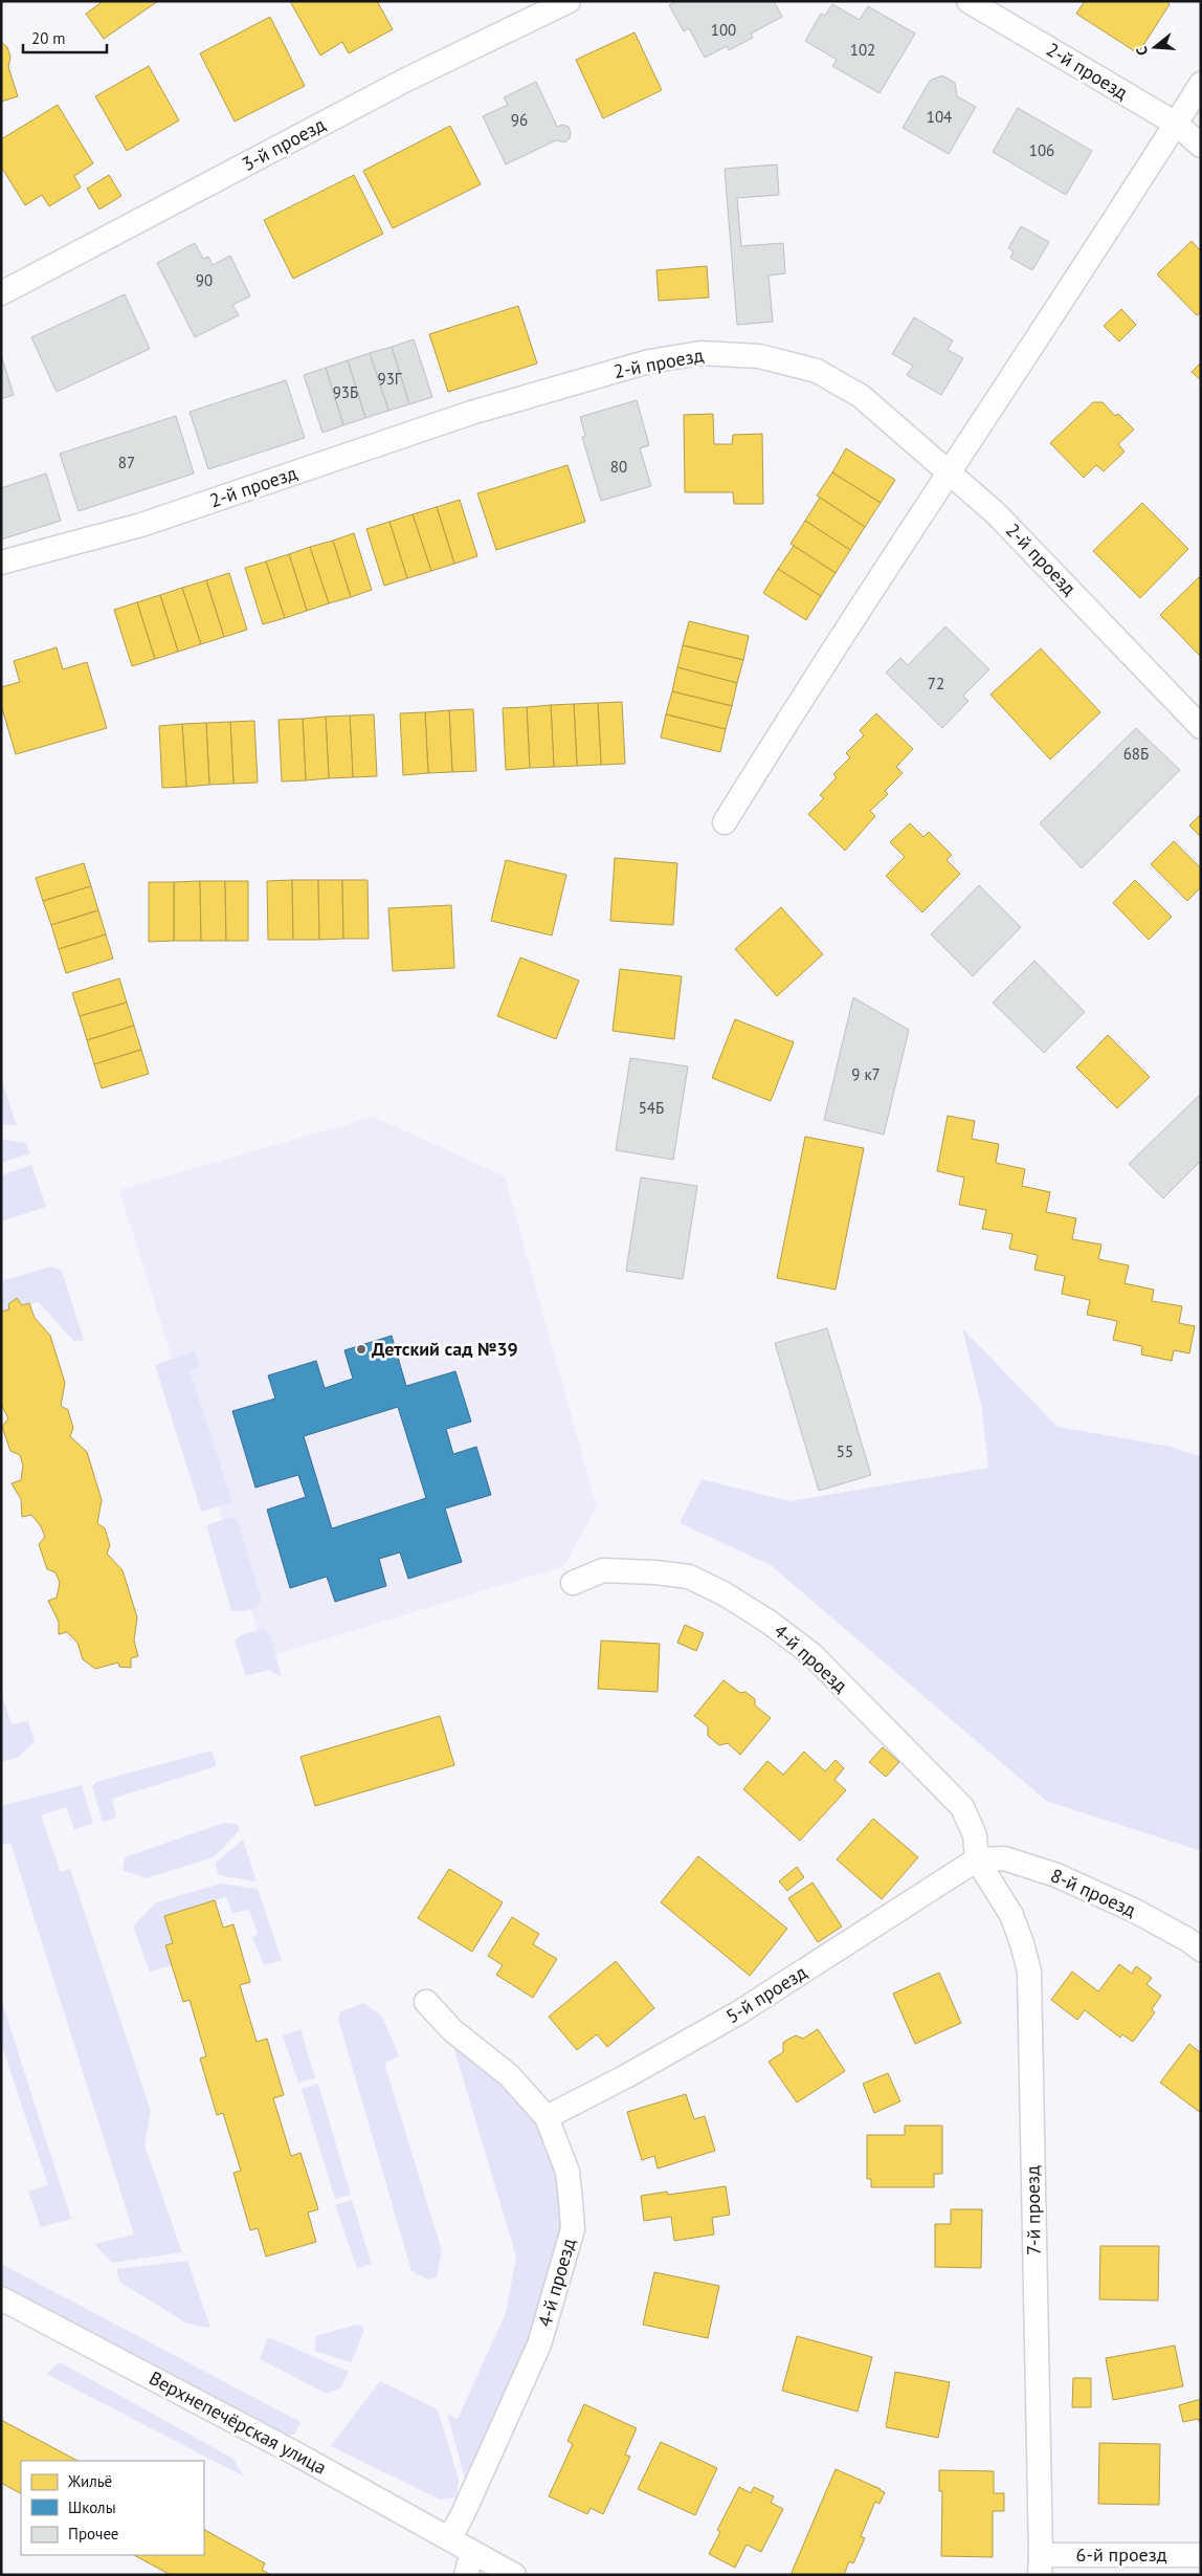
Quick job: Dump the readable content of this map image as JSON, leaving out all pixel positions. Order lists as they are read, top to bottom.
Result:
{
  "streets": {
    "street": [
      "2-й проезд",
      "3-й проезд",
      "4-й проезд",
      "8-й проезд",
      "5-й проезд",
      "7-й проезд",
      "Верхнепечёрская улица",
      "6-й проезд"
    ]
  },
  "crossings": [
    ["4-й проезд", "8-й проезд"],
    ["4-й проезд", "5-й проезд"],
    ["4-й проезд", "7-й проезд"],
    ["4-й проезд", "Верхнепечёрская улица"],
    ["8-й проезд", "5-й проезд"],
    ["8-й проезд", "7-й проезд"],
    ["5-й проезд", "7-й проезд"],
    ["7-й проезд", "6-й проезд"]
  ],
  "places": ["Детский сад №39"],
  "house_numbers": [
    "100",
    "102",
    "104",
    "96",
    "106",
    "90",
    "93Г",
    "93Б",
    "87",
    "80",
    "72",
    "68Б",
    "9 к7",
    "54Б",
    "55"
  ],
  "legend": ["Жильё", "Школы", "Прочее"],
  "scale_bar": "20 m",
  "north": "left"
}
